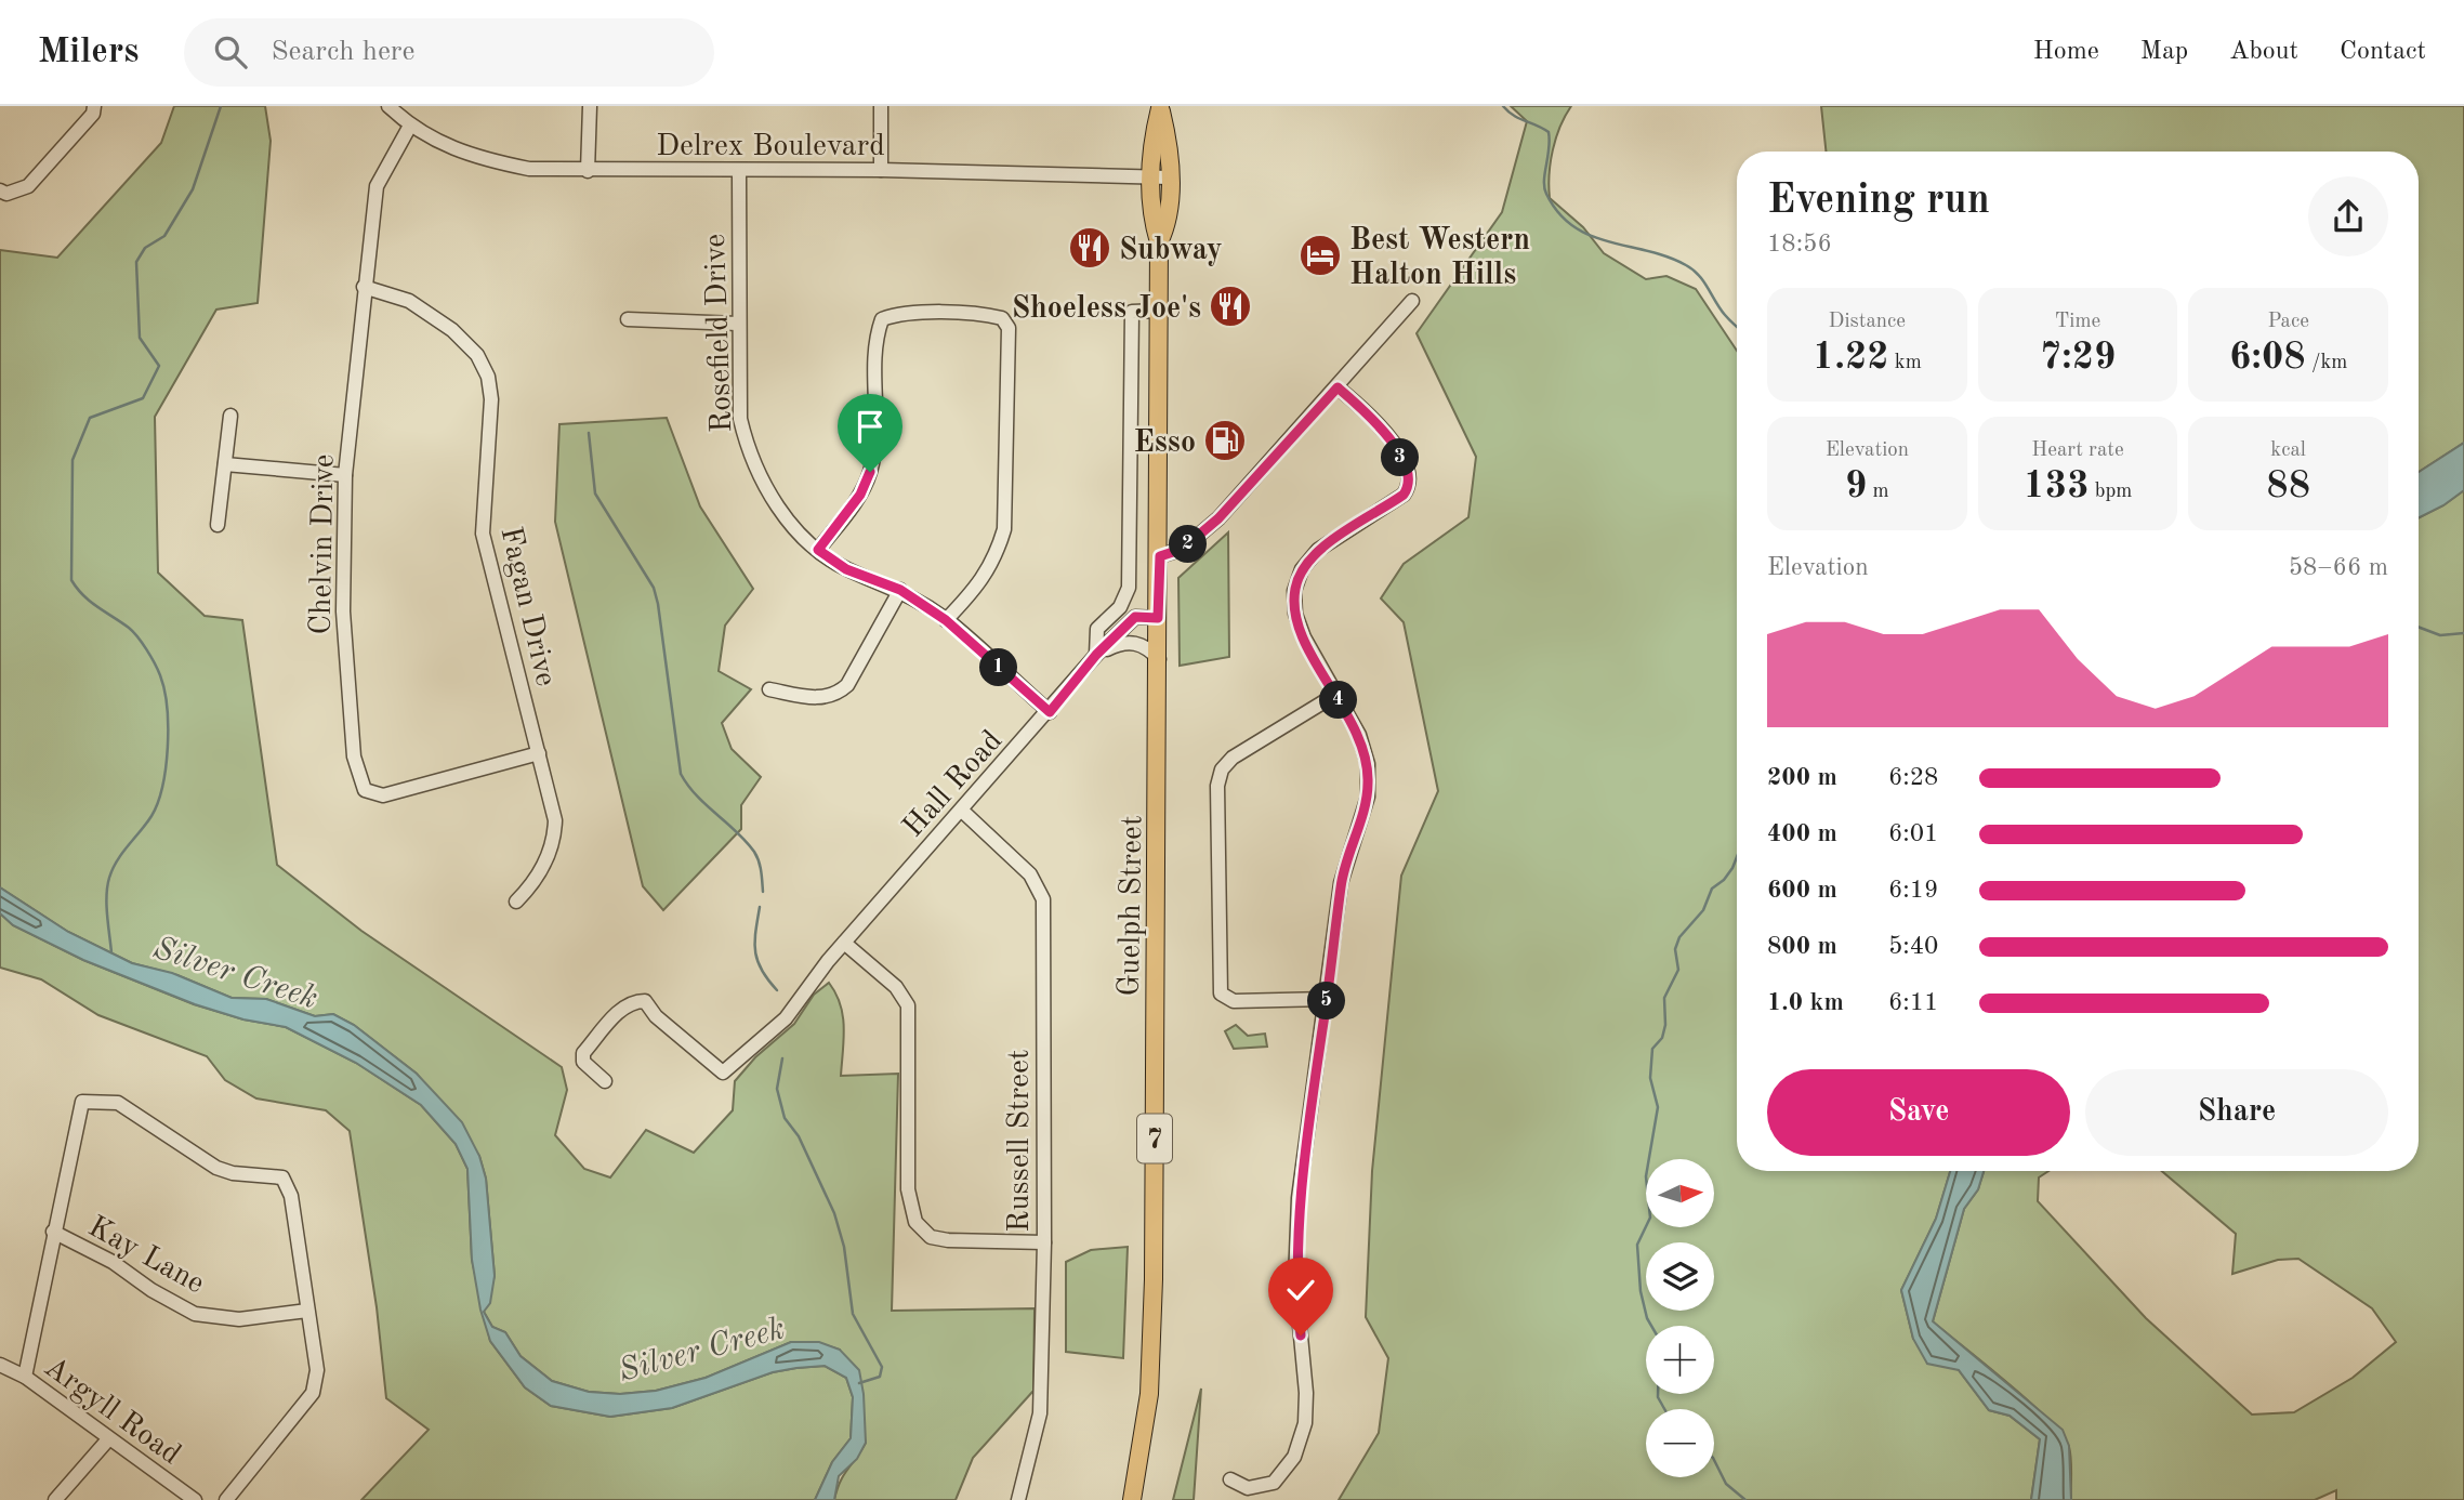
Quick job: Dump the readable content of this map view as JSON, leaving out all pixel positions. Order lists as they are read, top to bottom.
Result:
{
  "streets": {
    "main road": ["Guelph Street", "7"],
    "street": [
      "Delrex Boulevard",
      "Rosefield Drive",
      "Chelvin Drive",
      "Fagan Drive",
      "Hall Road",
      "Russell Street",
      "Kay Lane",
      "Argyll Road"
    ]
  },
  "crossings": [
    ["Delrex Boulevard", "Rosefield Drive"],
    ["Delrex Boulevard", "Chelvin Drive"],
    ["Delrex Boulevard", "Guelph Street"],
    ["Rosefield Drive", "Hall Road"],
    ["Chelvin Drive", "Fagan Drive"],
    ["Hall Road", "Guelph Street"],
    ["Hall Road", "Russell Street"]
  ],
  "water": ["Silver Creek"],
  "places": {
    "restaurant": ["Subway", "Shoeless Joe's"],
    "hotel": ["Best Western Halton Hills"],
    "fuel station": ["Esso"]
  },
  "north": "right",
  "page": {
    "header": "Milers",
    "search": "Search here",
    "nav": [
      "Home",
      "Map",
      "About",
      "Contact"
    ],
    "heading": ["Evening run", "18:56"],
    "stats": [
      ["Distance", "1.22 km"],
      ["Time", "7:29"],
      ["Pace", "6:08 /km"],
      ["Elevation", "9 m"],
      ["Heart rate", "133 bpm"],
      ["kcal", "88"]
    ],
    "pins": [
      "3",
      "2",
      "1",
      "4",
      "5"
    ],
    "chart": ["Elevation", "58–66 m"],
    "list": [
      {
        "name": "200 m",
        "note": "6:28"
      },
      {
        "name": "400 m",
        "note": "6:01"
      },
      {
        "name": "600 m",
        "note": "6:19"
      },
      {
        "name": "800 m",
        "note": "5:40"
      },
      {
        "name": "1.0 km",
        "note": "6:11"
      }
    ],
    "buttons": ["Save", "Share"],
    "map_buttons": ["+", "−"]
  }
}
